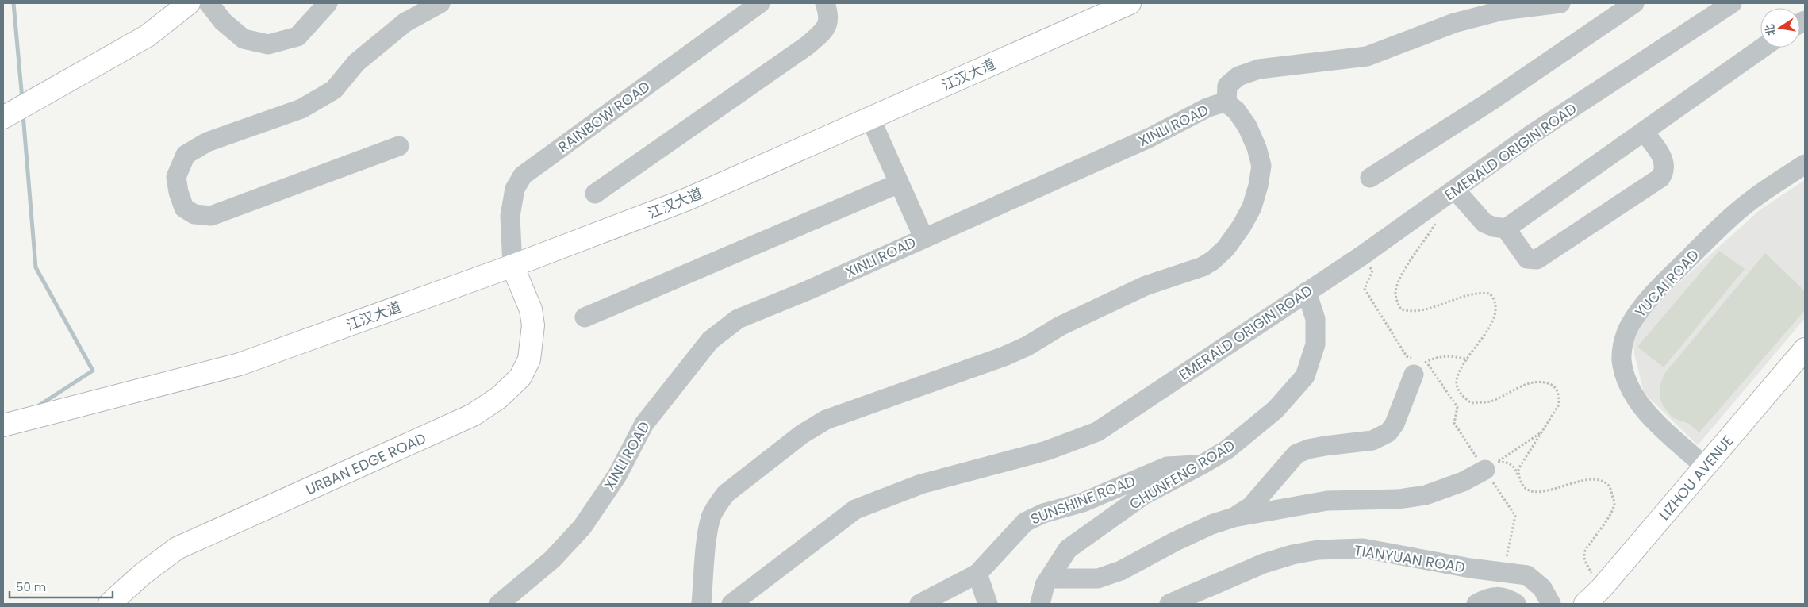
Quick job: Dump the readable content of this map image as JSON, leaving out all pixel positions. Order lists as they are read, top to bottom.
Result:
{
  "streets": {
    "main road": ["江汉大道", "URBAN EDGE ROAD", "LIZHOU AVENUE"],
    "street": [
      "RAINBOW ROAD",
      "XINLI ROAD",
      "EMERALD ORIGIN ROAD",
      "YUCAI ROAD",
      "CHUNFENG ROAD",
      "SUNSHINE ROAD",
      "TIANYUAN ROAD"
    ]
  },
  "crossings": [
    ["江汉大道", "RAINBOW ROAD"],
    ["江汉大道", "URBAN EDGE ROAD"],
    ["RAINBOW ROAD", "URBAN EDGE ROAD"],
    ["EMERALD ORIGIN ROAD", "CHUNFENG ROAD"],
    ["YUCAI ROAD", "LIZHOU AVENUE"],
    ["CHUNFENG ROAD", "SUNSHINE ROAD"]
  ],
  "scale_bar": "50 m",
  "north": "left"
}
